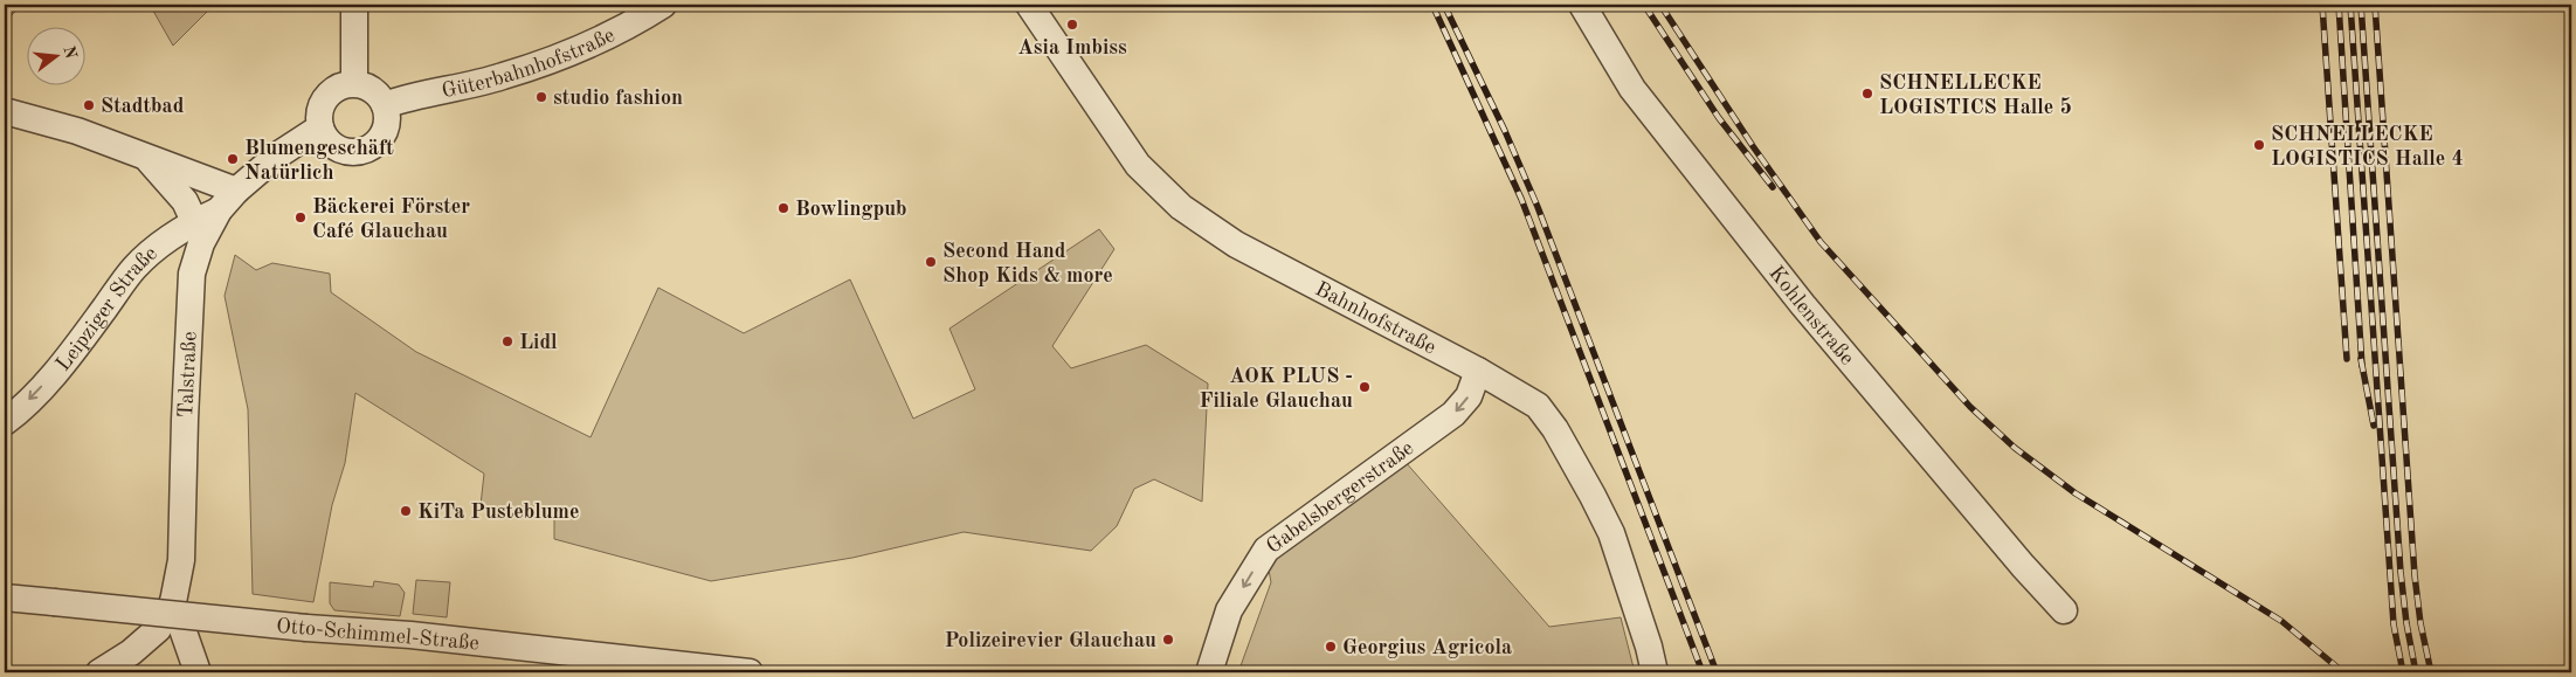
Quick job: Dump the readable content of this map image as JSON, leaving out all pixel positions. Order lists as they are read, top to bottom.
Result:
{
  "streets": {
    "street": [
      "Güterbahnhofstraße",
      "Leipziger Straße",
      "Kohlenstraße",
      "Bahnhofstraße",
      "Talstraße",
      "Gabelsbergerstraße",
      "Otto-Schimmel-Straße"
    ]
  },
  "crossings": [
    ["Güterbahnhofstraße", "Talstraße"],
    ["Leipziger Straße", "Talstraße"],
    ["Bahnhofstraße", "Gabelsbergerstraße"]
  ],
  "one_way": ["Leipziger Straße", "Gabelsbergerstraße"],
  "places": [
    "Asia Imbiss",
    "SCHNELLECKE LOGISTICS Halle 5",
    "studio fashion",
    "Stadtbad",
    "SCHNELLECKE LOGISTICS Halle 4",
    "Blumengeschäft Natürlich",
    "Bowlingpub",
    "Bäckerei Förster Café Glauchau",
    "Second Hand Shop Kids & more",
    "Lidl",
    "AOK PLUS - Filiale Glauchau",
    "KiTa Pusteblume",
    "Polizeirevier Glauchau",
    "Georgius Agricola"
  ],
  "north": "right"
}
